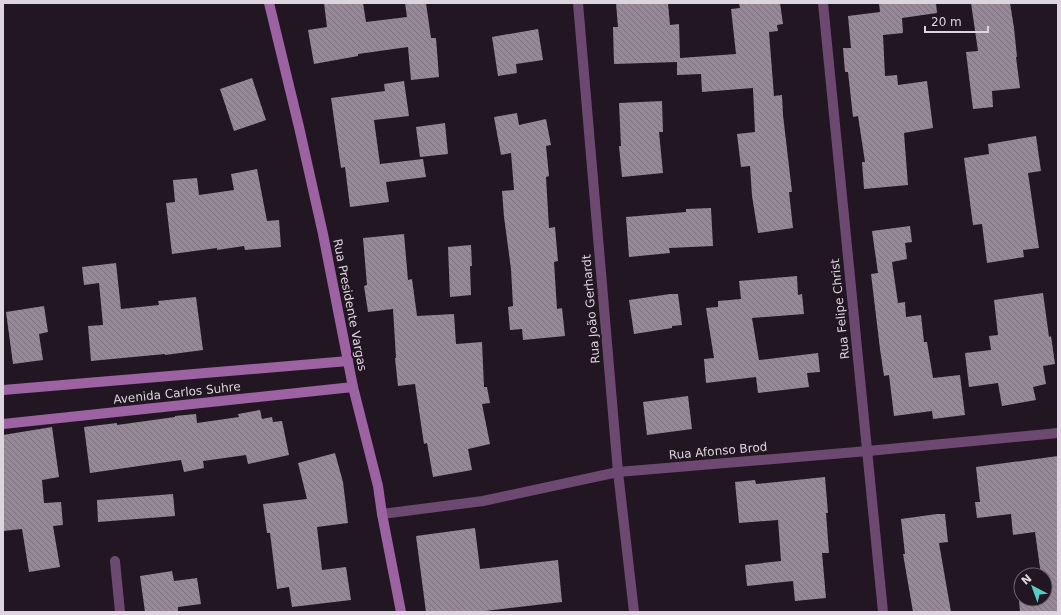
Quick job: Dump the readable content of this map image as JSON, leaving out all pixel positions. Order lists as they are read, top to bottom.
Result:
{
  "streets": {
    "street": [
      "Rua Presidente Vargas",
      "Rua João Gerhardt",
      "Rua Felipe Christ",
      "Avenida Carlos Suhre",
      "Rua Afonso Brod"
    ]
  },
  "crossings": [
    ["Rua Presidente Vargas", "Avenida Carlos Suhre"],
    ["Rua Presidente Vargas", "Rua Afonso Brod"],
    ["Rua João Gerhardt", "Rua Afonso Brod"],
    ["Rua Felipe Christ", "Rua Afonso Brod"]
  ],
  "scale_bar": "20 m",
  "north": "top left"
}
